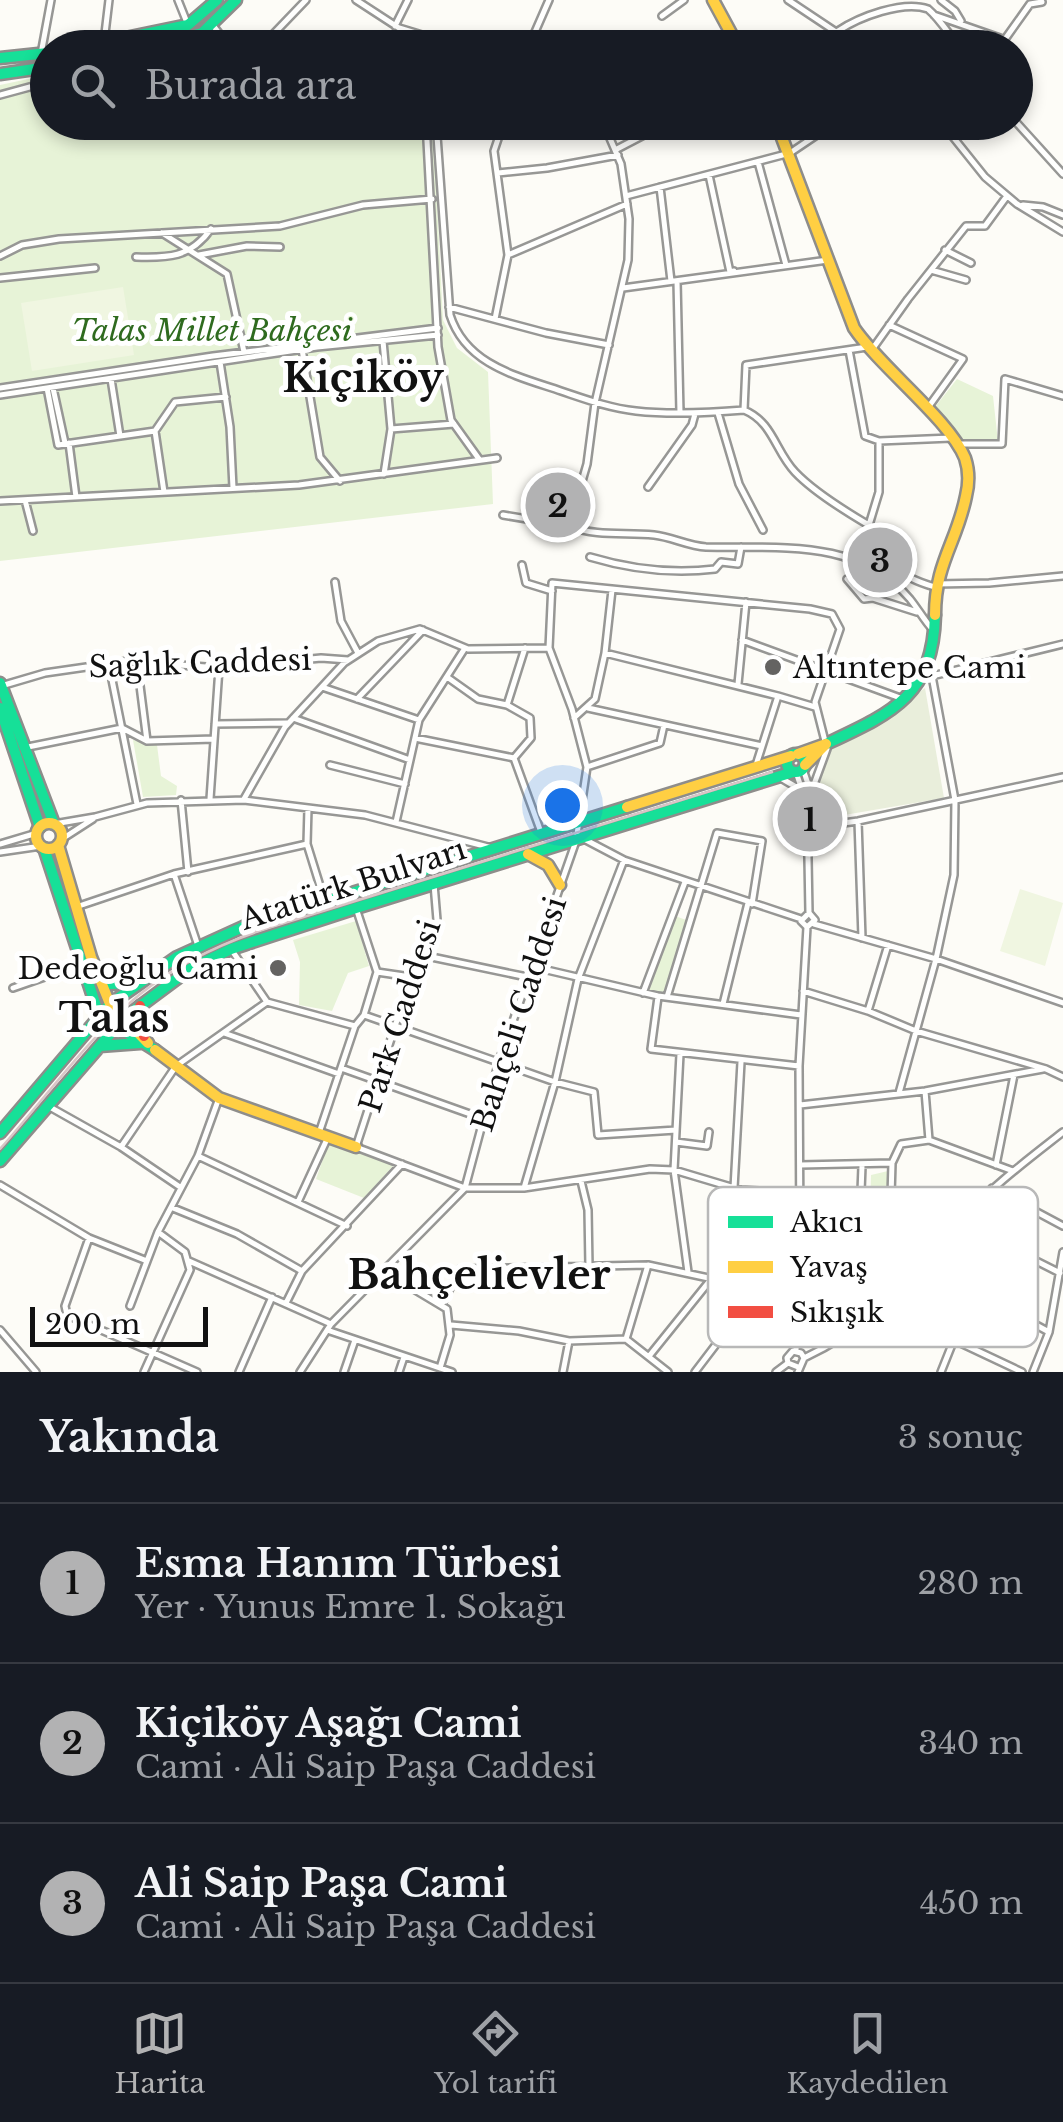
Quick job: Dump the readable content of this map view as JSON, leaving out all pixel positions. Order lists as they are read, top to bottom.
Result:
{
  "streets": {
    "main road": ["Atatürk Bulvarı"],
    "street": ["Sağlık Caddesi", "Bahçeli Caddesi", "Park Caddesi"]
  },
  "crossings": [
    ["Atatürk Bulvarı", "Bahçeli Caddesi"],
    ["Atatürk Bulvarı", "Park Caddesi"]
  ],
  "districts": ["Kiçiköy", "Talas", "Bahçelievler"],
  "parks": ["Talas Millet Bahçesi"],
  "places": ["Altıntepe Cami", "Dedeoğlu Cami"],
  "legend": ["Akıcı", "Yavaş", "Sıkışık"],
  "scale_bar": "200 m",
  "page": {
    "search": "Burada ara",
    "pins": ["2", "3", "1"],
    "scale": "200 m",
    "heading": ["Yakında", "3 sonuç"],
    "list": [
      {
        "mark": "1",
        "name": "Esma Hanım Türbesi",
        "note": "Yer · Yunus Emre 1. Sokağı",
        "value": "280 m"
      },
      {
        "mark": "2",
        "name": "Kiçiköy Aşağı Cami",
        "note": "Cami · Ali Saip Paşa Caddesi",
        "value": "340 m"
      },
      {
        "mark": "3",
        "name": "Ali Saip Paşa Cami",
        "note": "Cami · Ali Saip Paşa Caddesi",
        "value": "450 m"
      }
    ],
    "nav": ["Harita", "Yol tarifi", "Kaydedilen"]
  }
}
